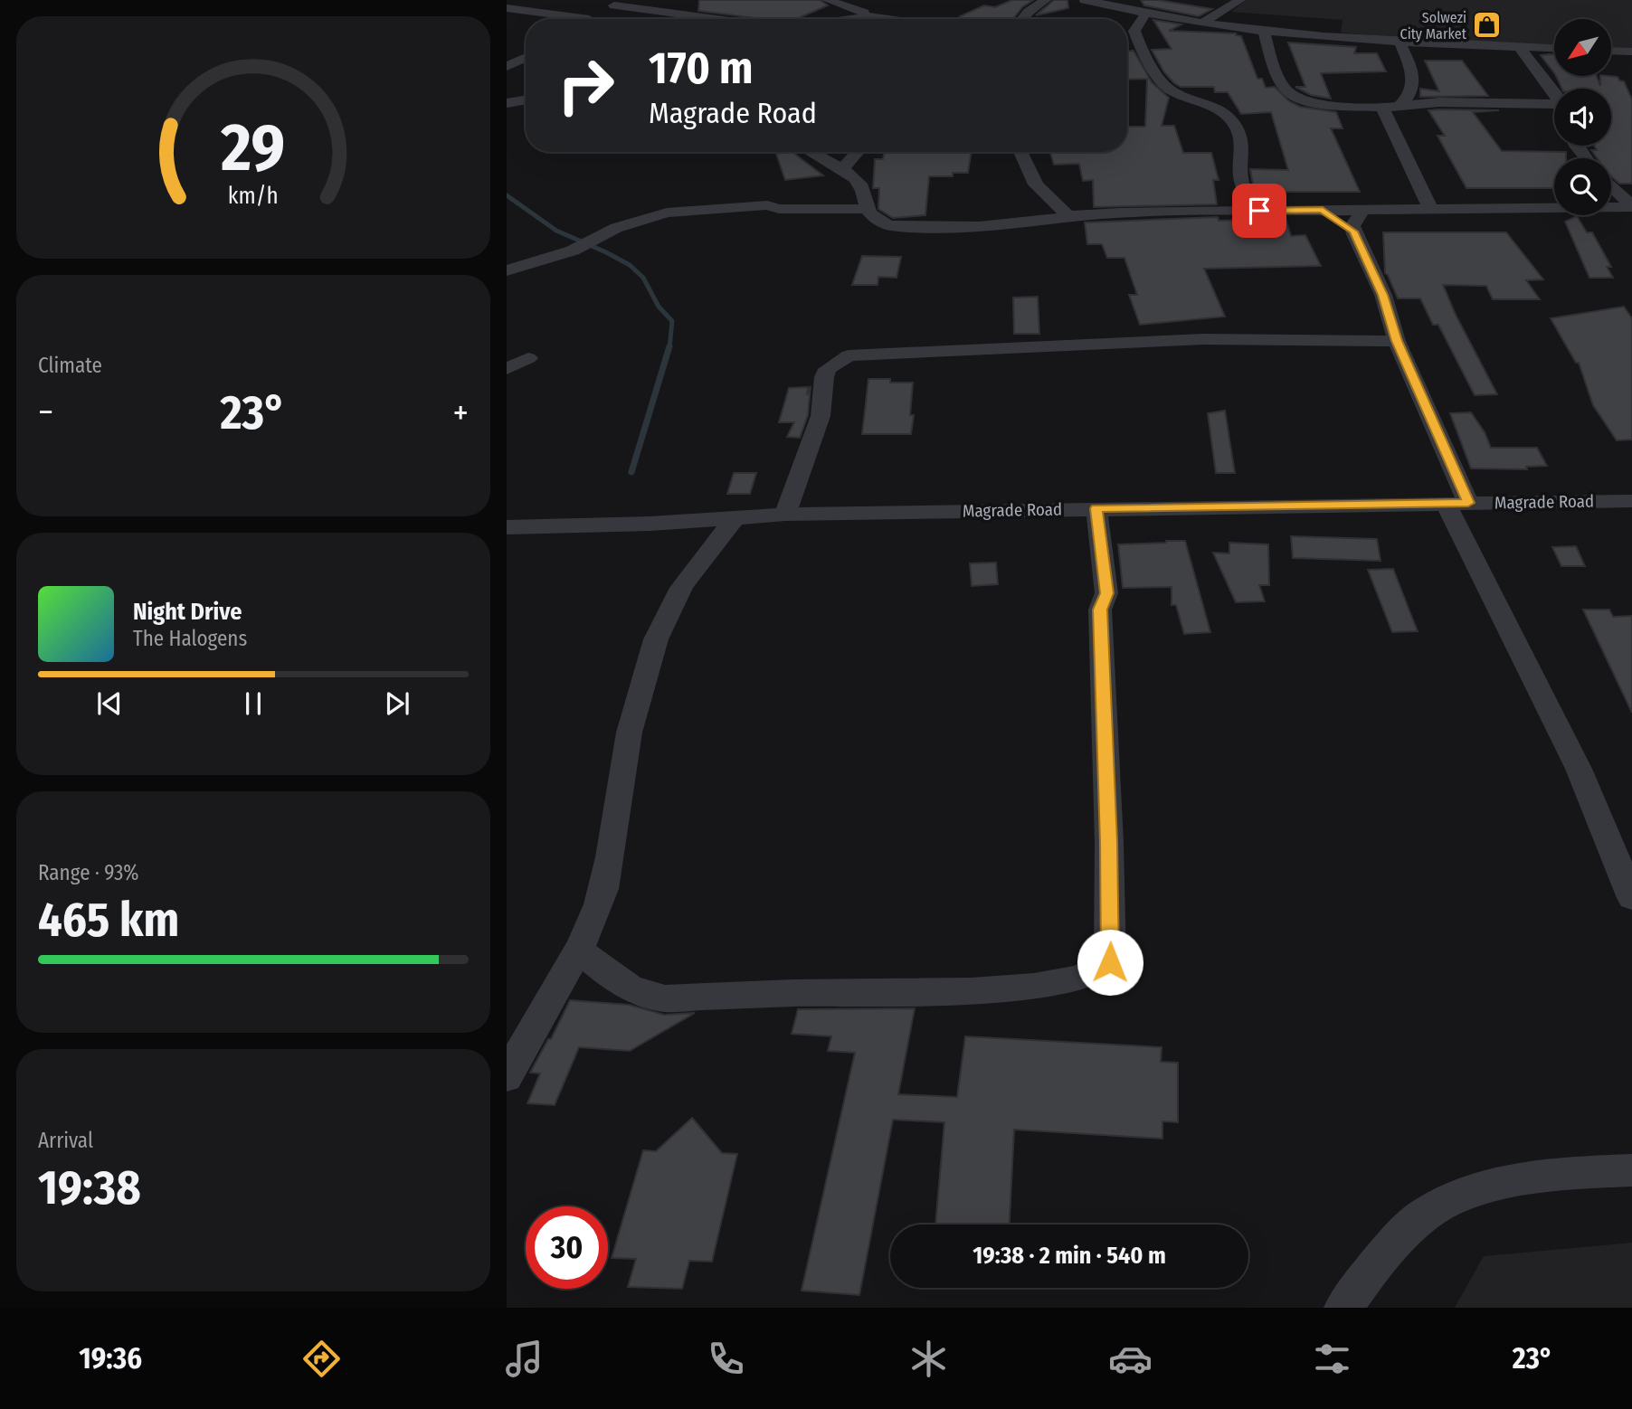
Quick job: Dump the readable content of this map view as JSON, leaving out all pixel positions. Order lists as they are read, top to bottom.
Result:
{
  "streets": {
    "street": ["Magrade Road"]
  },
  "places": {
    "shop": ["Solwezi City Market"]
  },
  "north": "bottom left",
  "page": {
    "turn": ["170 m", "Magrade Road"],
    "tile": [
      "Climate",
      ["Range · 93%", "465 km"],
      ["Arrival", "19:38"]
    ],
    "heat": ["−", "23°", "+"],
    "song": ["Night Drive", "The Halogens"],
    "limit": "30",
    "trip": "19:38 · 2 min · 540 m",
    "tabs": ["19:36", "23°"],
    "gauge": ["29", "km/h"]
  }
}
